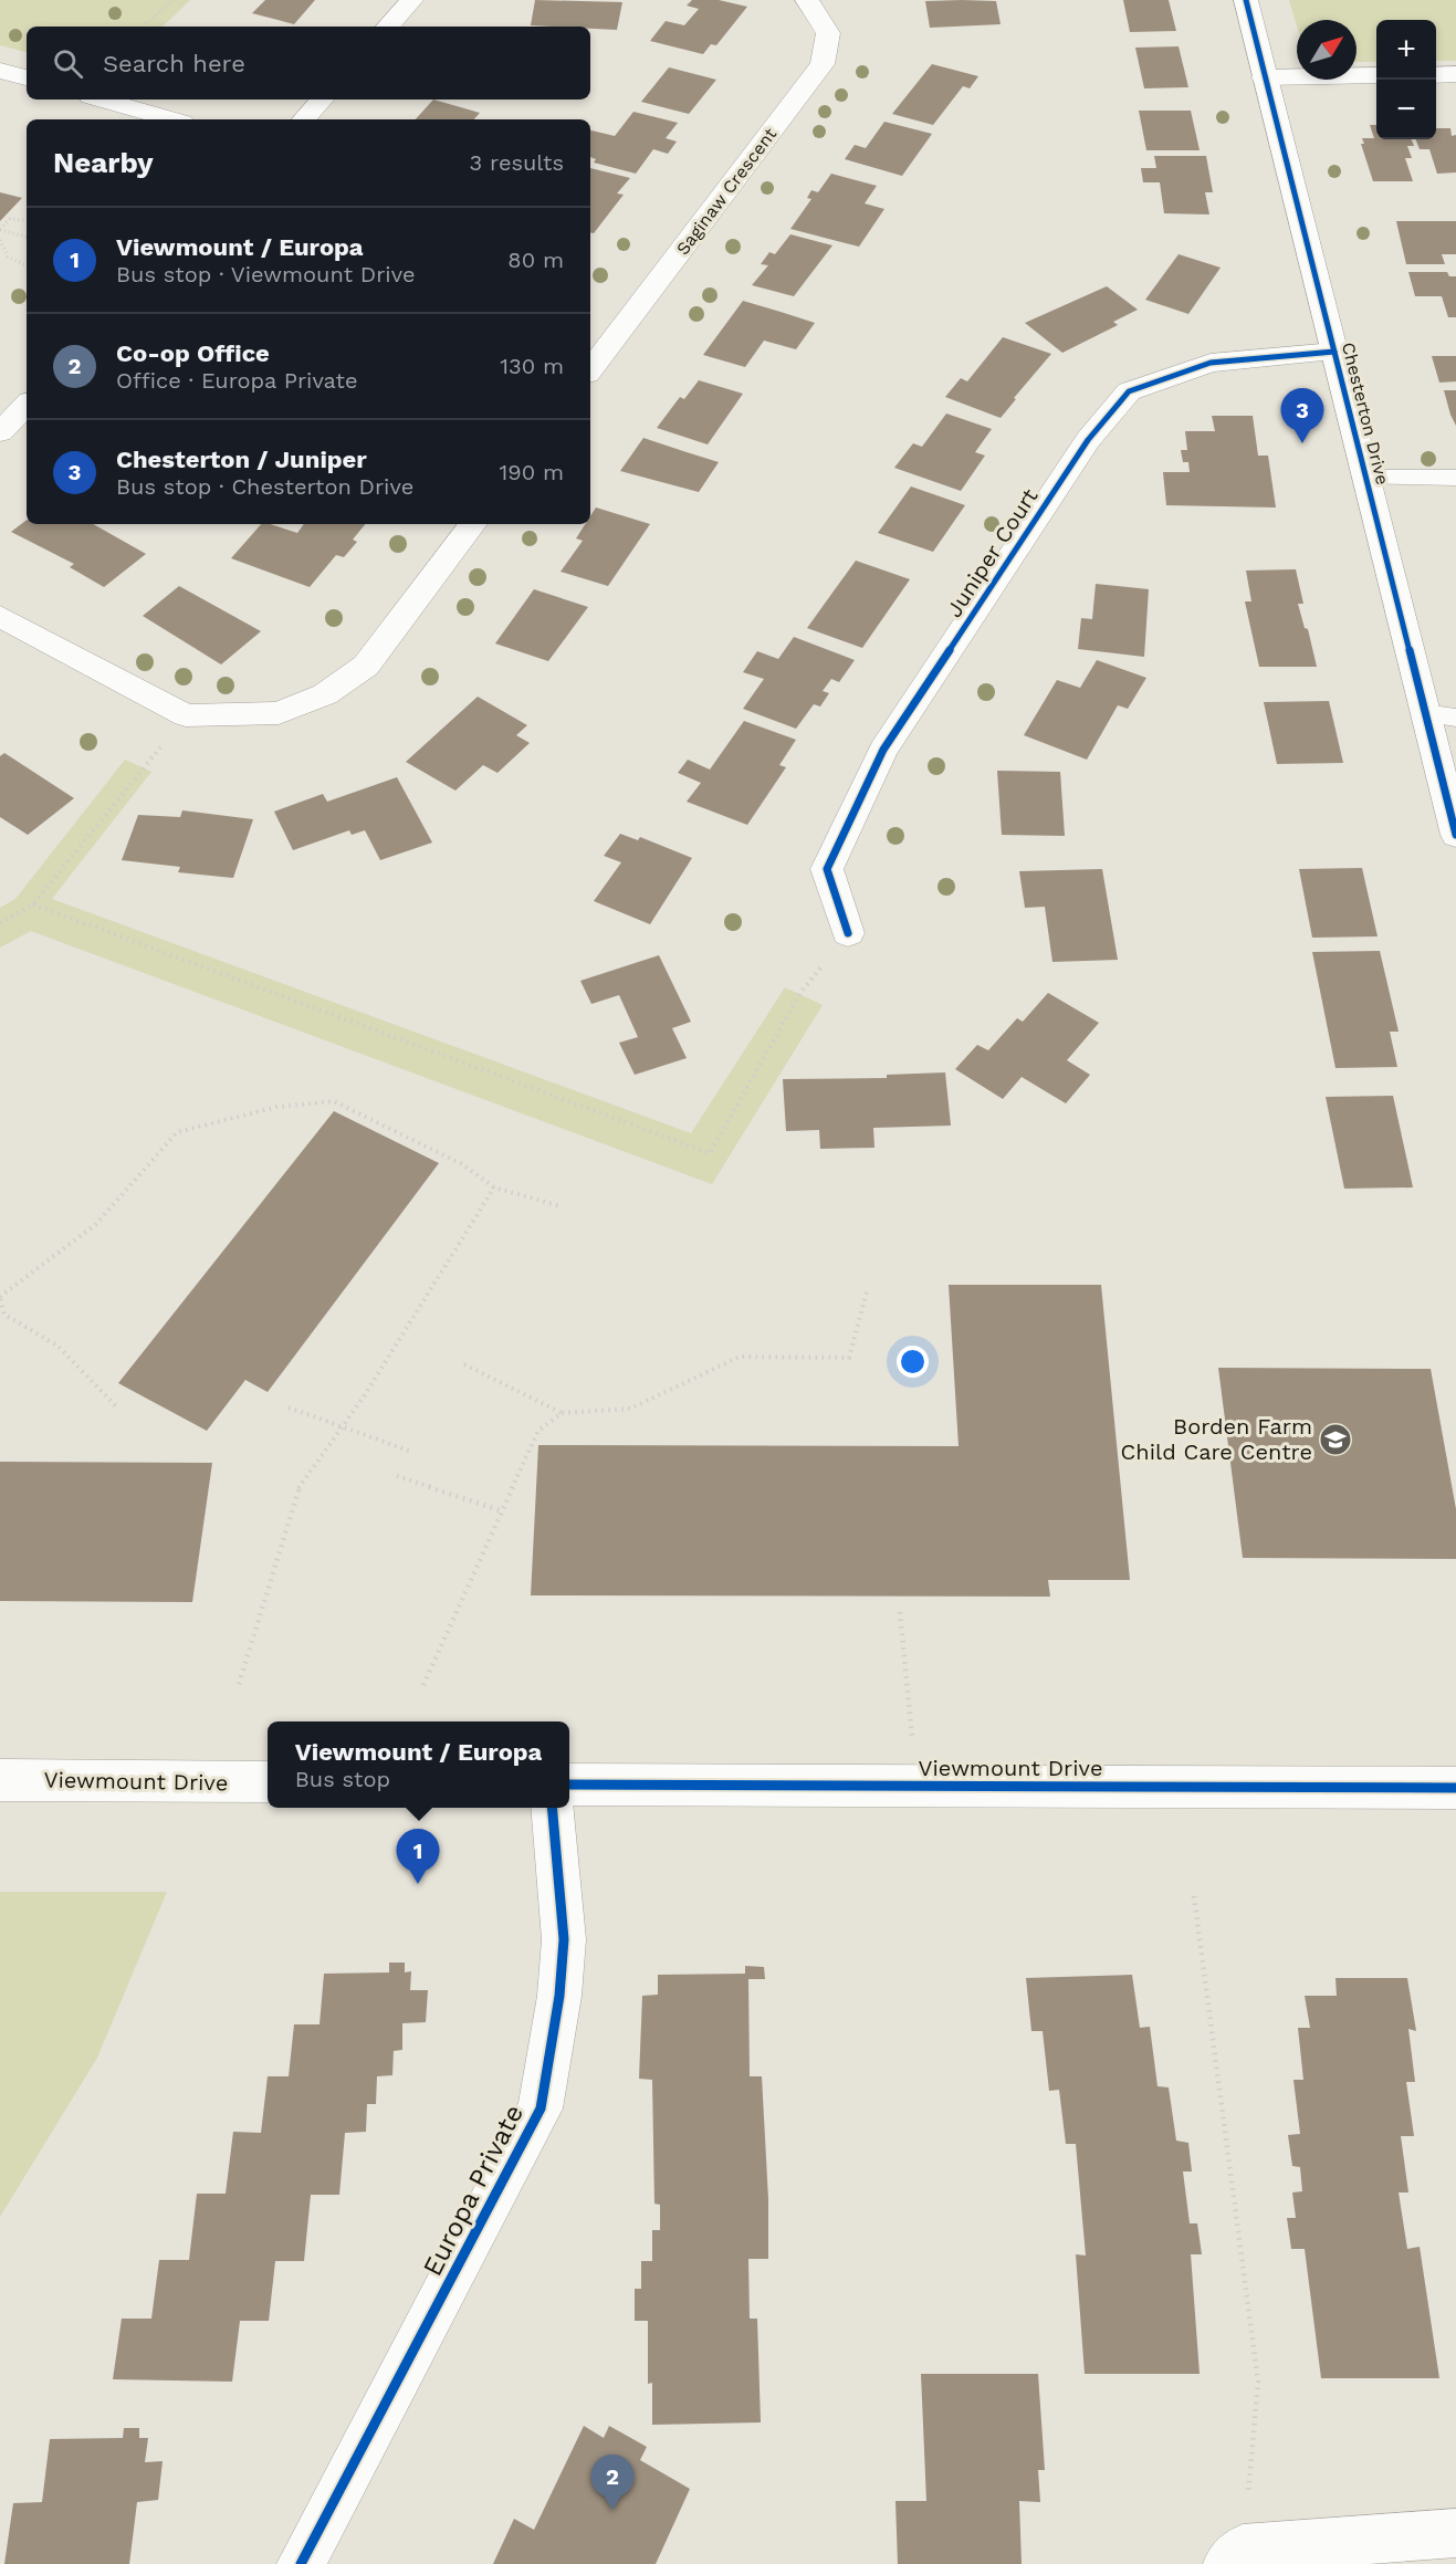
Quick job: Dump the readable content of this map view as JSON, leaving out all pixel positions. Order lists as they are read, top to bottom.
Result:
{
  "streets": {
    "street": [
      "Saginaw Crescent",
      "Chesterton Drive",
      "Juniper Court",
      "Viewmount Drive",
      "Europa Private"
    ]
  },
  "crossings": [
    ["Chesterton Drive", "Juniper Court"]
  ],
  "places": {
    "school or university": ["Borden Farm Child Care Centre"]
  },
  "north": "top right",
  "page": {
    "map_buttons": ["+", "−"],
    "search": "Search here",
    "heading": ["Nearby", "3 results"],
    "list": [
      {
        "mark": "1",
        "name": "Viewmount / Europa",
        "note": "Bus stop · Viewmount Drive",
        "value": "80 m"
      },
      {
        "mark": "2",
        "name": "Co-op Office",
        "note": "Office · Europa Private",
        "value": "130 m"
      },
      {
        "mark": "3",
        "name": "Chesterton / Juniper",
        "note": "Bus stop · Chesterton Drive",
        "value": "190 m"
      }
    ],
    "pins": ["3", "1", "2"],
    "popup": ["Viewmount / Europa", "Bus stop"]
  }
}
